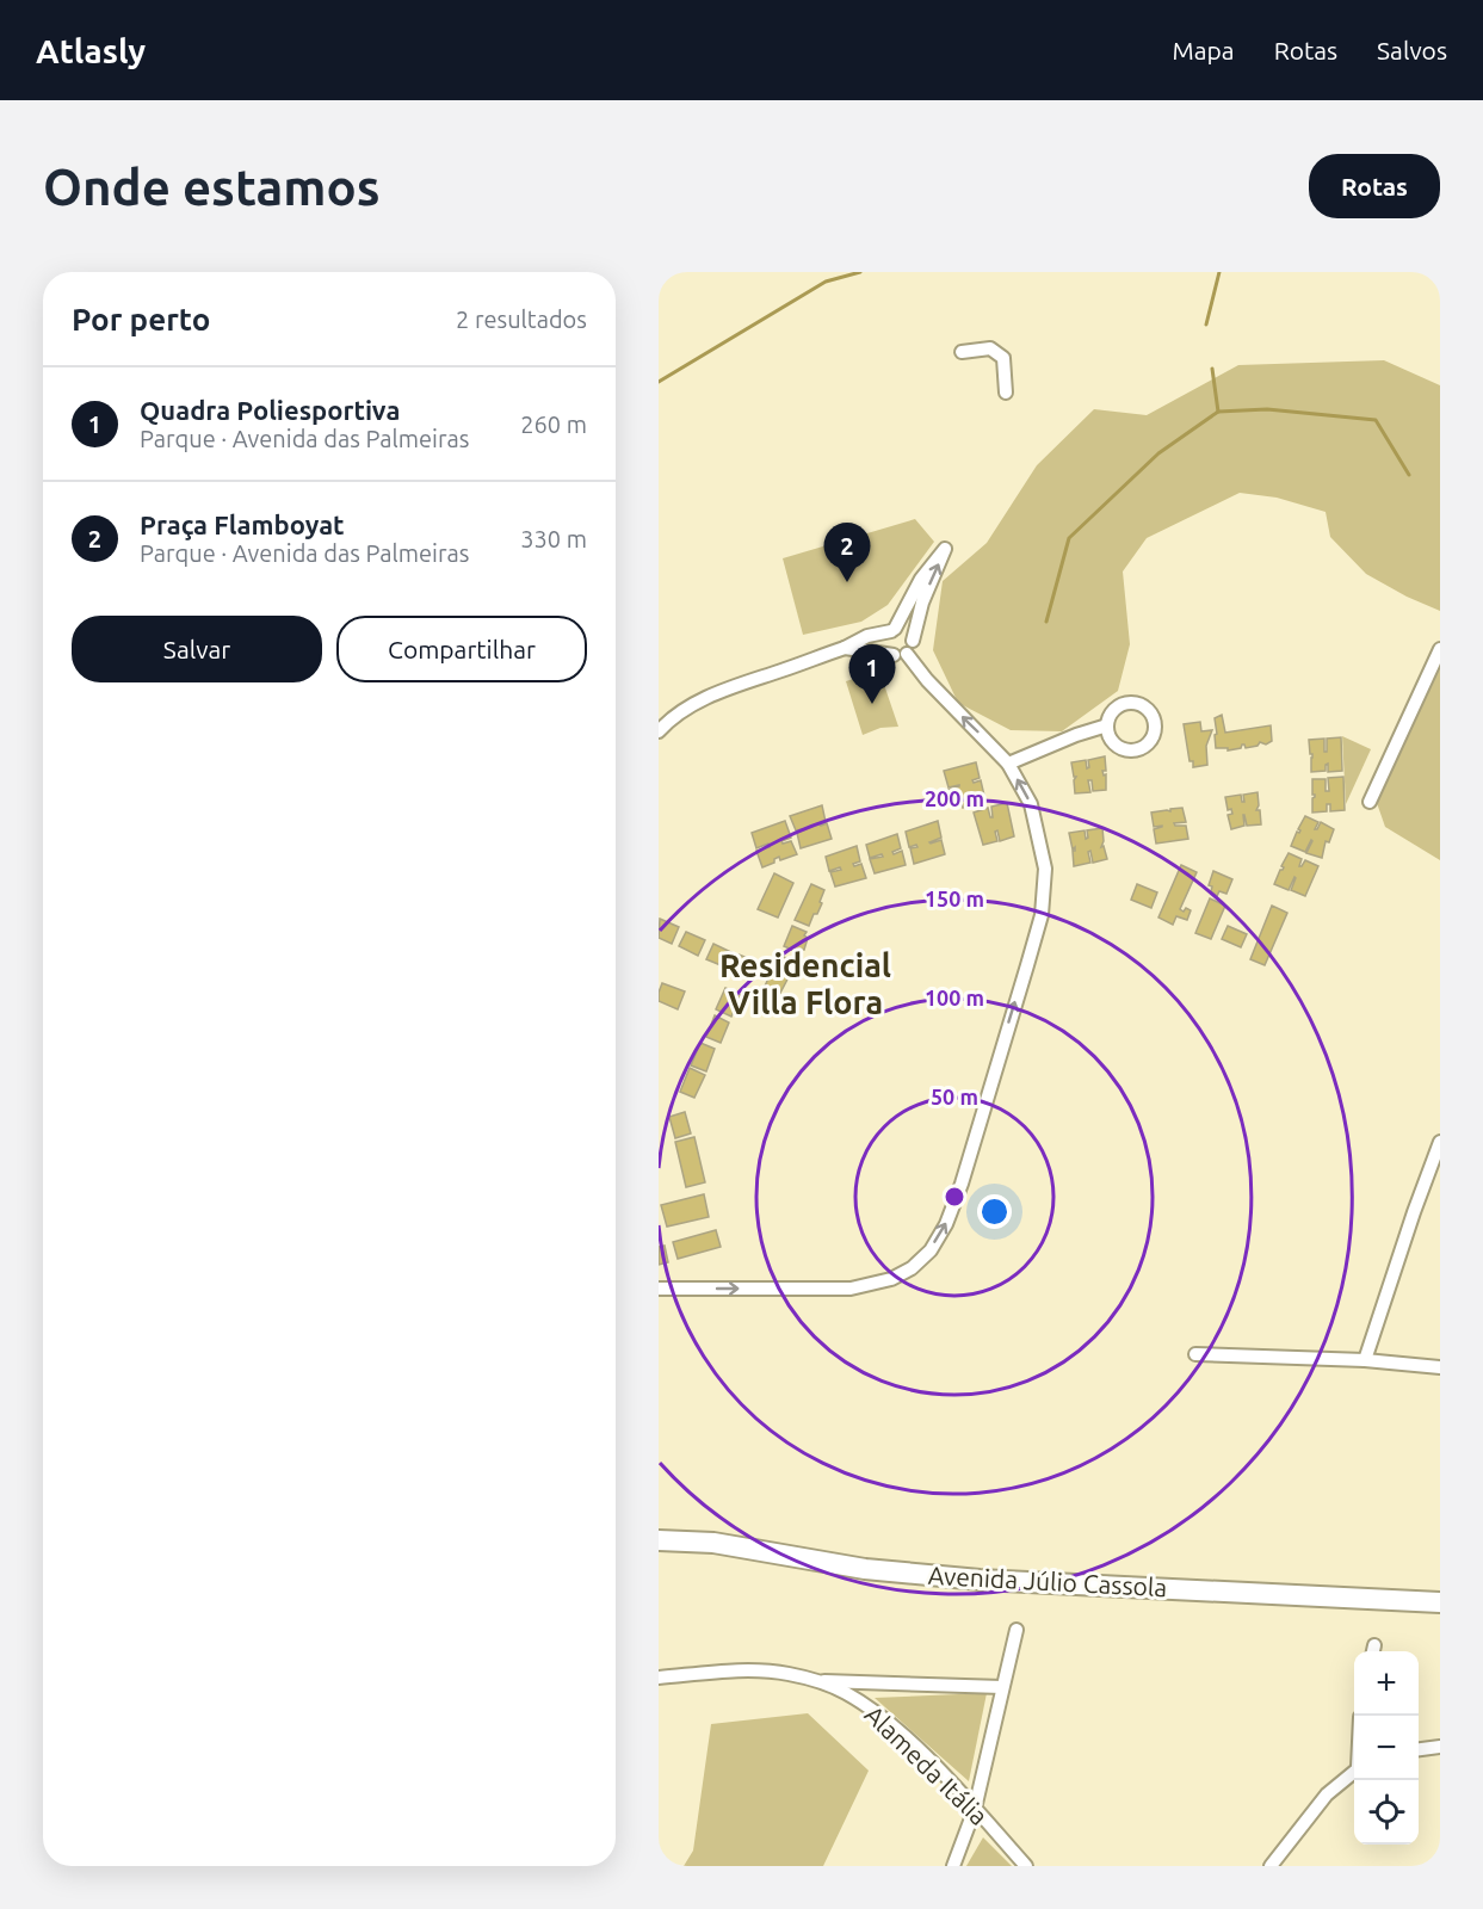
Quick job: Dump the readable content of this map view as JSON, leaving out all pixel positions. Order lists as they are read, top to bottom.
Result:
{
  "streets": {
    "main road": ["Avenida Júlio Cassola"],
    "street": ["Alameda Itália"]
  },
  "districts": ["Residencial Villa Flora"],
  "page": {
    "header": "Atlasly",
    "nav": ["Mapa", "Rotas", "Salvos"],
    "buttons": [
      "Rotas",
      ["Salvar", "Compartilhar"]
    ],
    "title": "Onde estamos",
    "heading": ["Por perto", "2 resultados"],
    "list": [
      {
        "mark": "1",
        "name": "Quadra Poliesportiva",
        "note": "Parque · Avenida das Palmeiras",
        "value": "260 m"
      },
      {
        "mark": "2",
        "name": "Praça Flamboyat",
        "note": "Parque · Avenida das Palmeiras",
        "value": "330 m"
      }
    ],
    "pins": ["2", "1"],
    "map_buttons": ["+", "−"]
  },
  "rings": [
    "200 m",
    "150 m",
    "100 m",
    "50 m"
  ]
}
